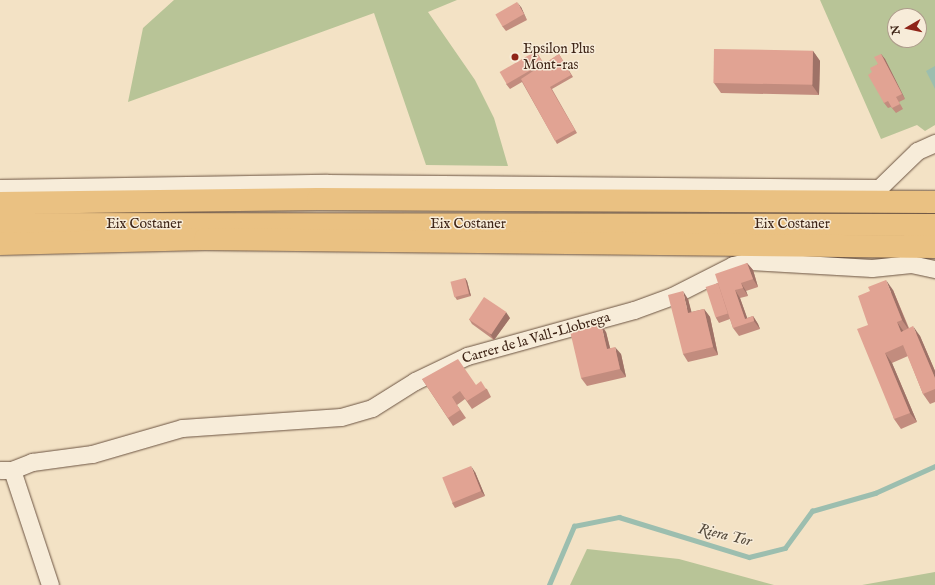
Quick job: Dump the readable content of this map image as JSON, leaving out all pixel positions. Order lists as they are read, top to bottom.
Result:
{
  "streets": {
    "highway": ["Eix Costaner"],
    "street": ["Carrer de la Vall-Llobrega"]
  },
  "water": ["Riera Tor"],
  "places": ["Epsilon Plus Mont-ras"],
  "north": "left"
}
